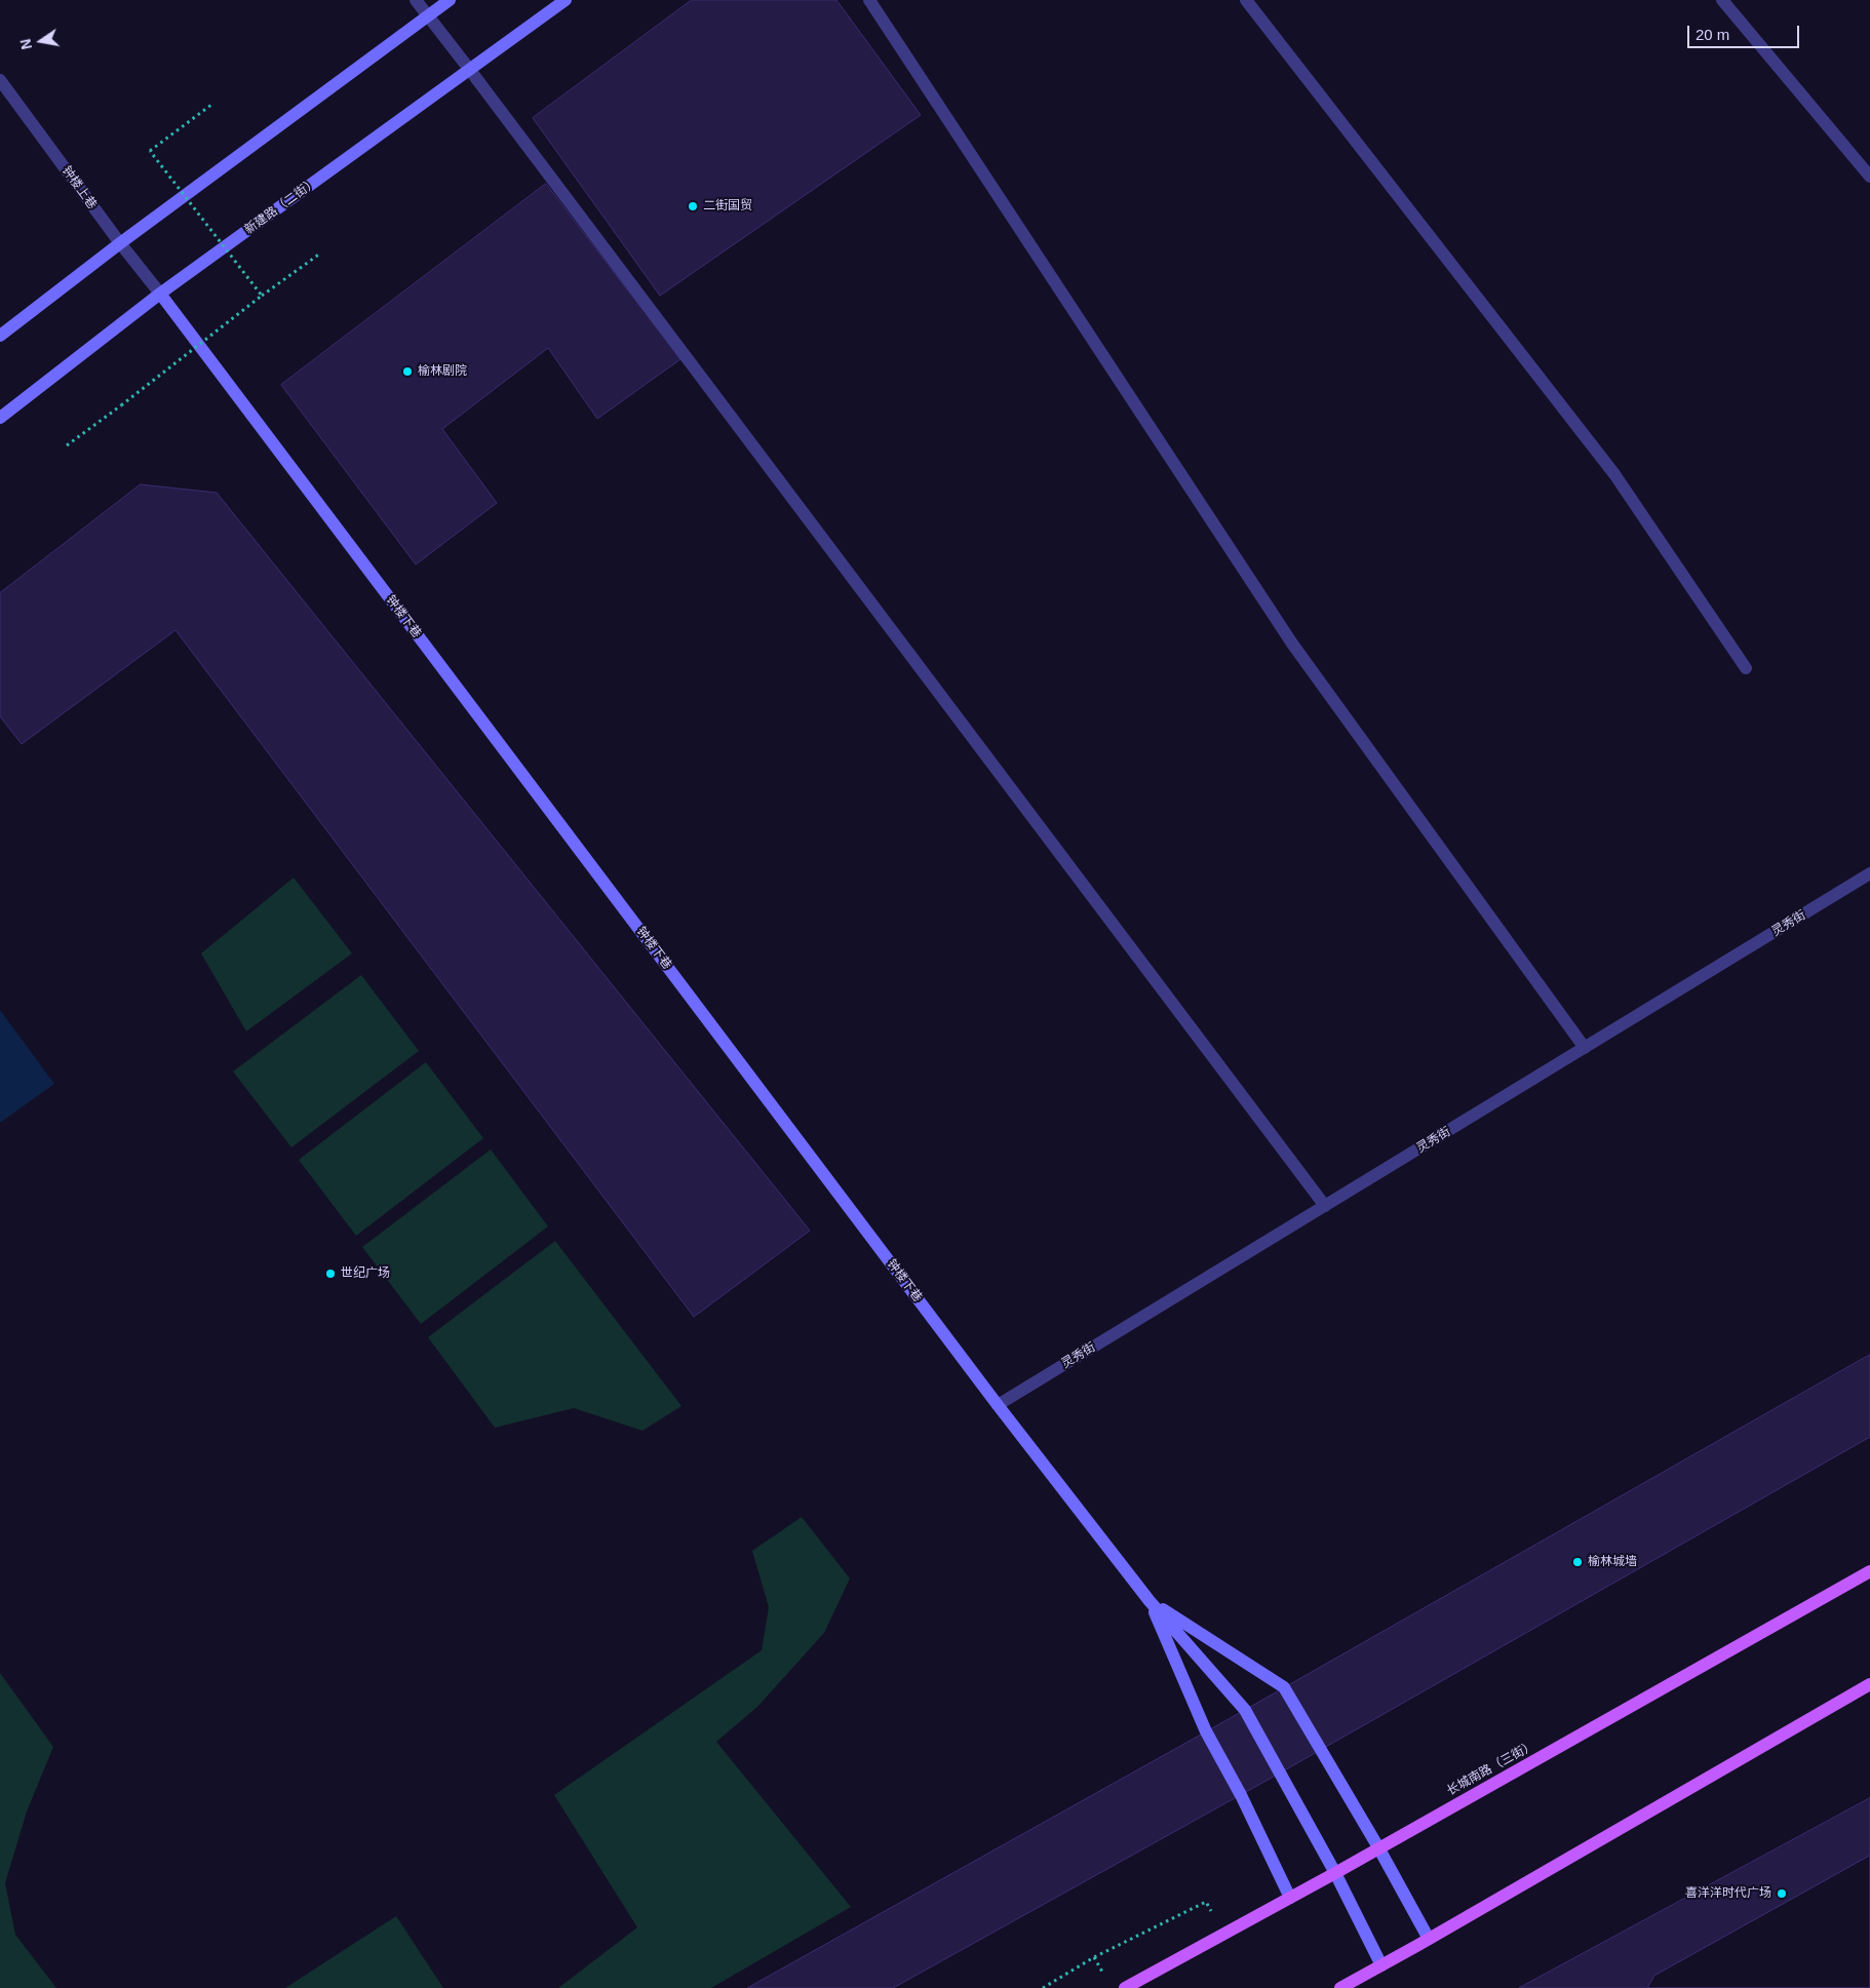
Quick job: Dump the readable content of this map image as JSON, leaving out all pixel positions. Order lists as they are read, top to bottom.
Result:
{
  "streets": {
    "main road": ["新建路（二街）", "钟楼下巷", "长城南路（三街）"],
    "street": ["钟楼上巷", "灵秀街"]
  },
  "crossings": [
    ["钟楼上巷", "新建路（二街）"],
    ["钟楼上巷", "钟楼下巷"],
    ["新建路（二街）", "钟楼下巷"],
    ["钟楼下巷", "灵秀街"]
  ],
  "places": [
    "二街国贸",
    "榆林剧院",
    "世纪广场",
    "榆林城墙",
    "喜洋洋时代广场"
  ],
  "scale_bar": "20 m",
  "north": "left"
}
